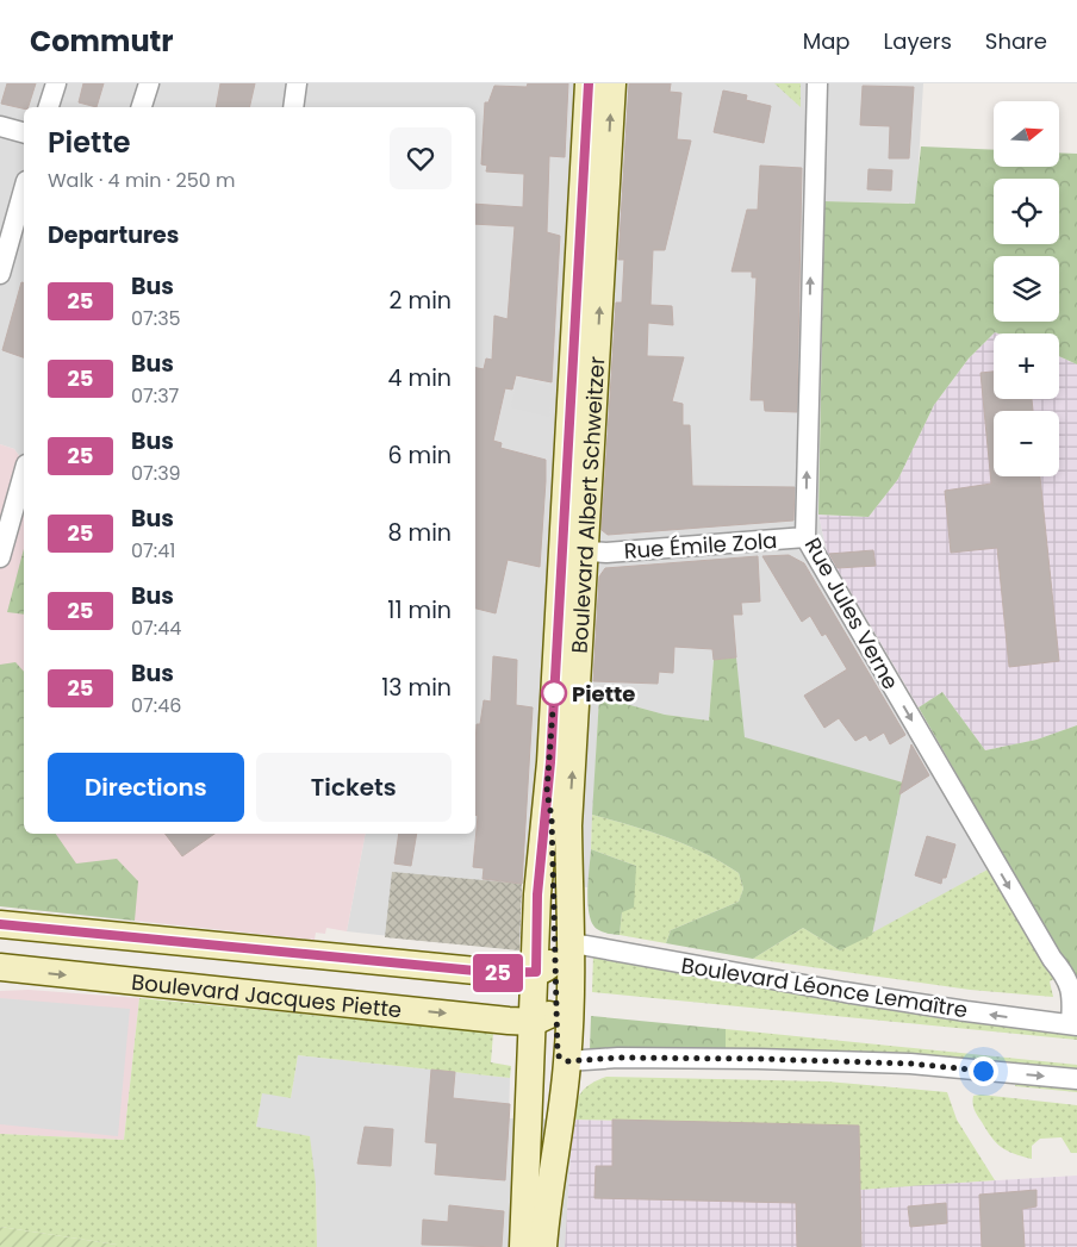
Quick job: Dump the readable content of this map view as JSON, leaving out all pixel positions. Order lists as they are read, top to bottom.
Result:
{
  "streets": {
    "main road": ["Boulevard Albert Schweitzer", "Boulevard Jacques Piette"],
    "street": ["Rue Émile Zola", "Rue Jules Verne", "Boulevard Léonce Lemaître"]
  },
  "crossings": [
    ["Boulevard Albert Schweitzer", "Rue Émile Zola"],
    ["Boulevard Albert Schweitzer", "Boulevard Léonce Lemaître"],
    ["Boulevard Albert Schweitzer", "Boulevard Jacques Piette"],
    ["Rue Émile Zola", "Rue Jules Verne"],
    ["Rue Jules Verne", "Boulevard Léonce Lemaître"],
    ["Boulevard Léonce Lemaître", "Boulevard Jacques Piette"]
  ],
  "places": ["Piette"],
  "lines": ["bus line 25"],
  "north": "right",
  "page": {
    "header": "Commutr",
    "nav": ["Map", "Layers", "Share"],
    "on_map": "25",
    "map_buttons": ["+", "−"],
    "heading": [
      ["Piette", "Walk · 4 min · 250 m"],
      "Departures"
    ],
    "list": [
      {
        "mark": "25",
        "name": "Bus",
        "note": "07:35",
        "value": "2 min"
      },
      {
        "mark": "25",
        "name": "Bus",
        "note": "07:37",
        "value": "4 min"
      },
      {
        "mark": "25",
        "name": "Bus",
        "note": "07:39",
        "value": "6 min"
      },
      {
        "mark": "25",
        "name": "Bus",
        "note": "07:41",
        "value": "8 min"
      },
      {
        "mark": "25",
        "name": "Bus",
        "note": "07:44",
        "value": "11 min"
      },
      {
        "mark": "25",
        "name": "Bus",
        "note": "07:46",
        "value": "13 min"
      }
    ],
    "buttons": ["Directions", "Tickets"]
  }
}
